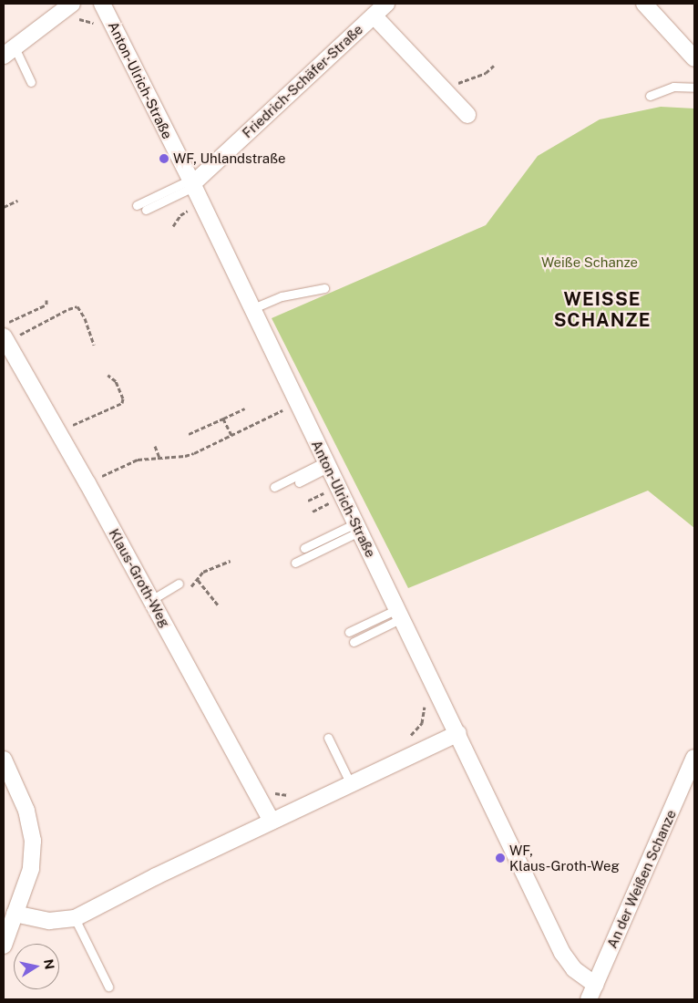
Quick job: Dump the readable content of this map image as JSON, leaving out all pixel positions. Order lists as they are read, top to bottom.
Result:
{
  "streets": {
    "street": [
      "Anton-Ulrich-Straße",
      "Friedrich-Schäfer-Straße",
      "Klaus-Groth-Weg",
      "An der Weißen Schanze"
    ]
  },
  "crossings": [
    ["Anton-Ulrich-Straße", "Friedrich-Schäfer-Straße"],
    ["Anton-Ulrich-Straße", "An der Weißen Schanze"]
  ],
  "districts": ["WEISSE SCHANZE"],
  "parks": ["Weiße Schanze"],
  "places": ["WF, Uhlandstraße", "WF, Klaus-Groth-Weg"],
  "north": "right"
}
